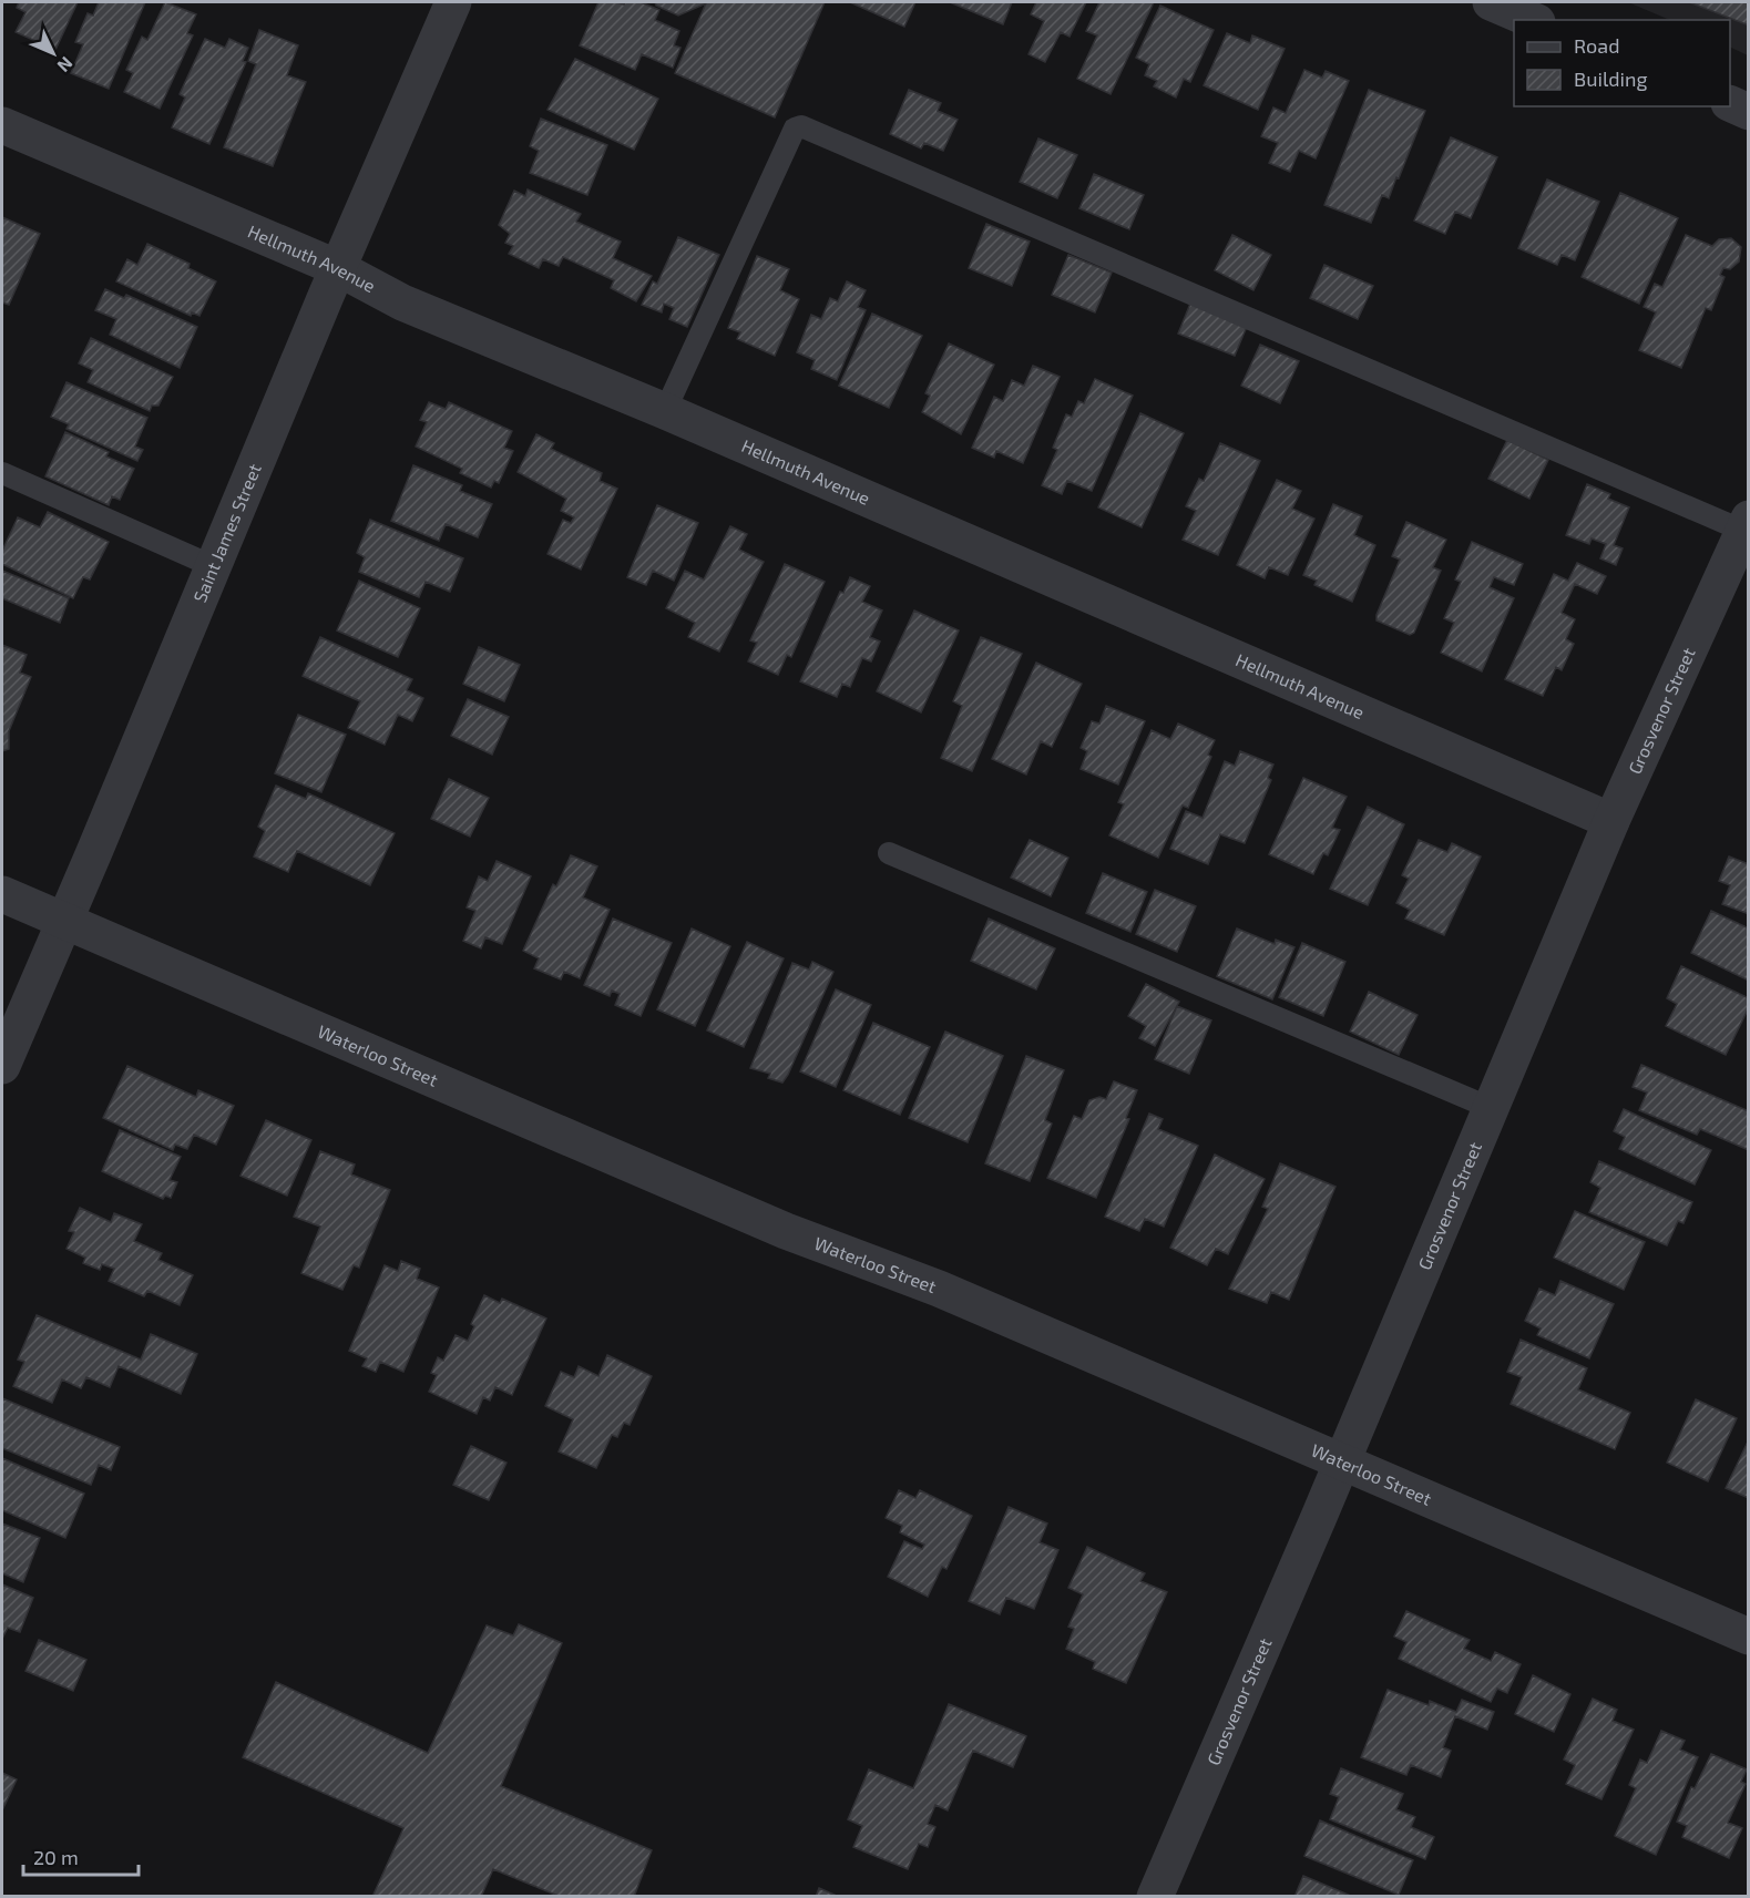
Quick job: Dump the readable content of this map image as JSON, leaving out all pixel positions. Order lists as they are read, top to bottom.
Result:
{
  "streets": {
    "street": [
      "Hellmuth Avenue",
      "Saint James Street",
      "Grosvenor Street",
      "Waterloo Street"
    ]
  },
  "crossings": [
    ["Hellmuth Avenue", "Saint James Street"],
    ["Hellmuth Avenue", "Grosvenor Street"],
    ["Saint James Street", "Waterloo Street"],
    ["Grosvenor Street", "Waterloo Street"]
  ],
  "legend": ["Road", "Building"],
  "scale_bar": "20 m",
  "north": "bottom right"
}
